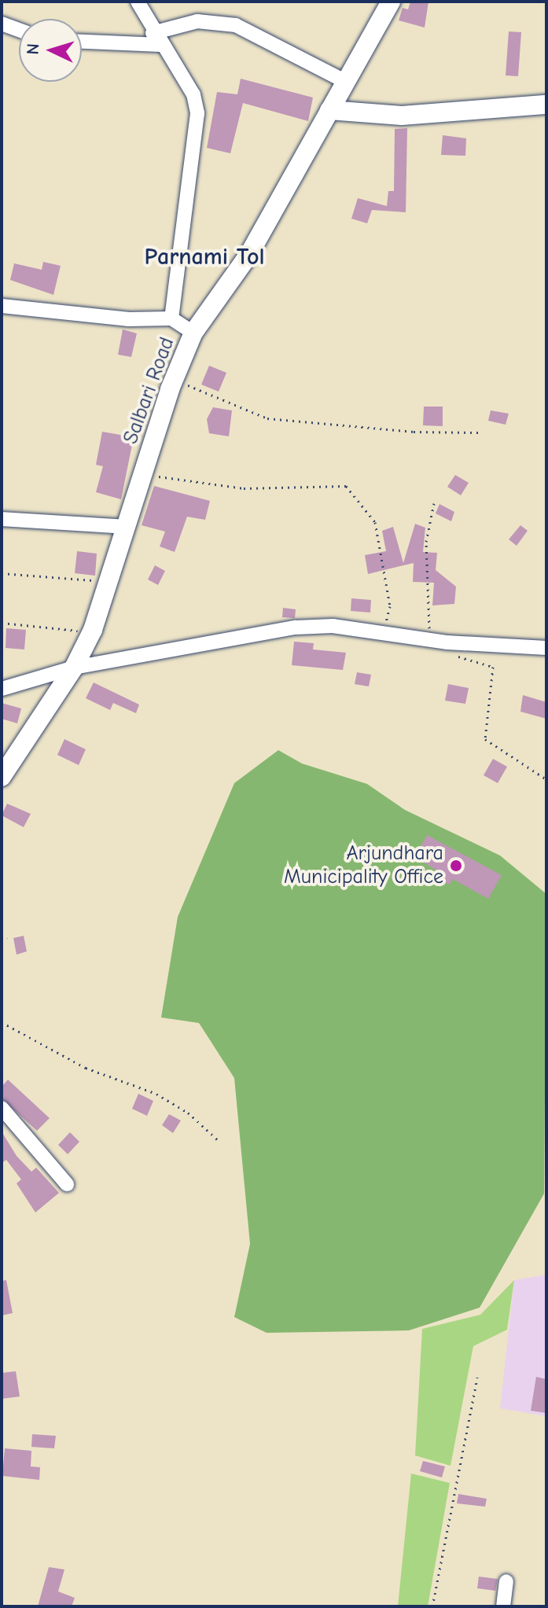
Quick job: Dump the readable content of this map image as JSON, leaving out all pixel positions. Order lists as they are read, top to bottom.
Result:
{
  "streets": {
    "street": ["Salbari Road"]
  },
  "districts": ["Parnami Tol"],
  "places": ["Arjundhara Municipality Office"],
  "north": "left"
}
